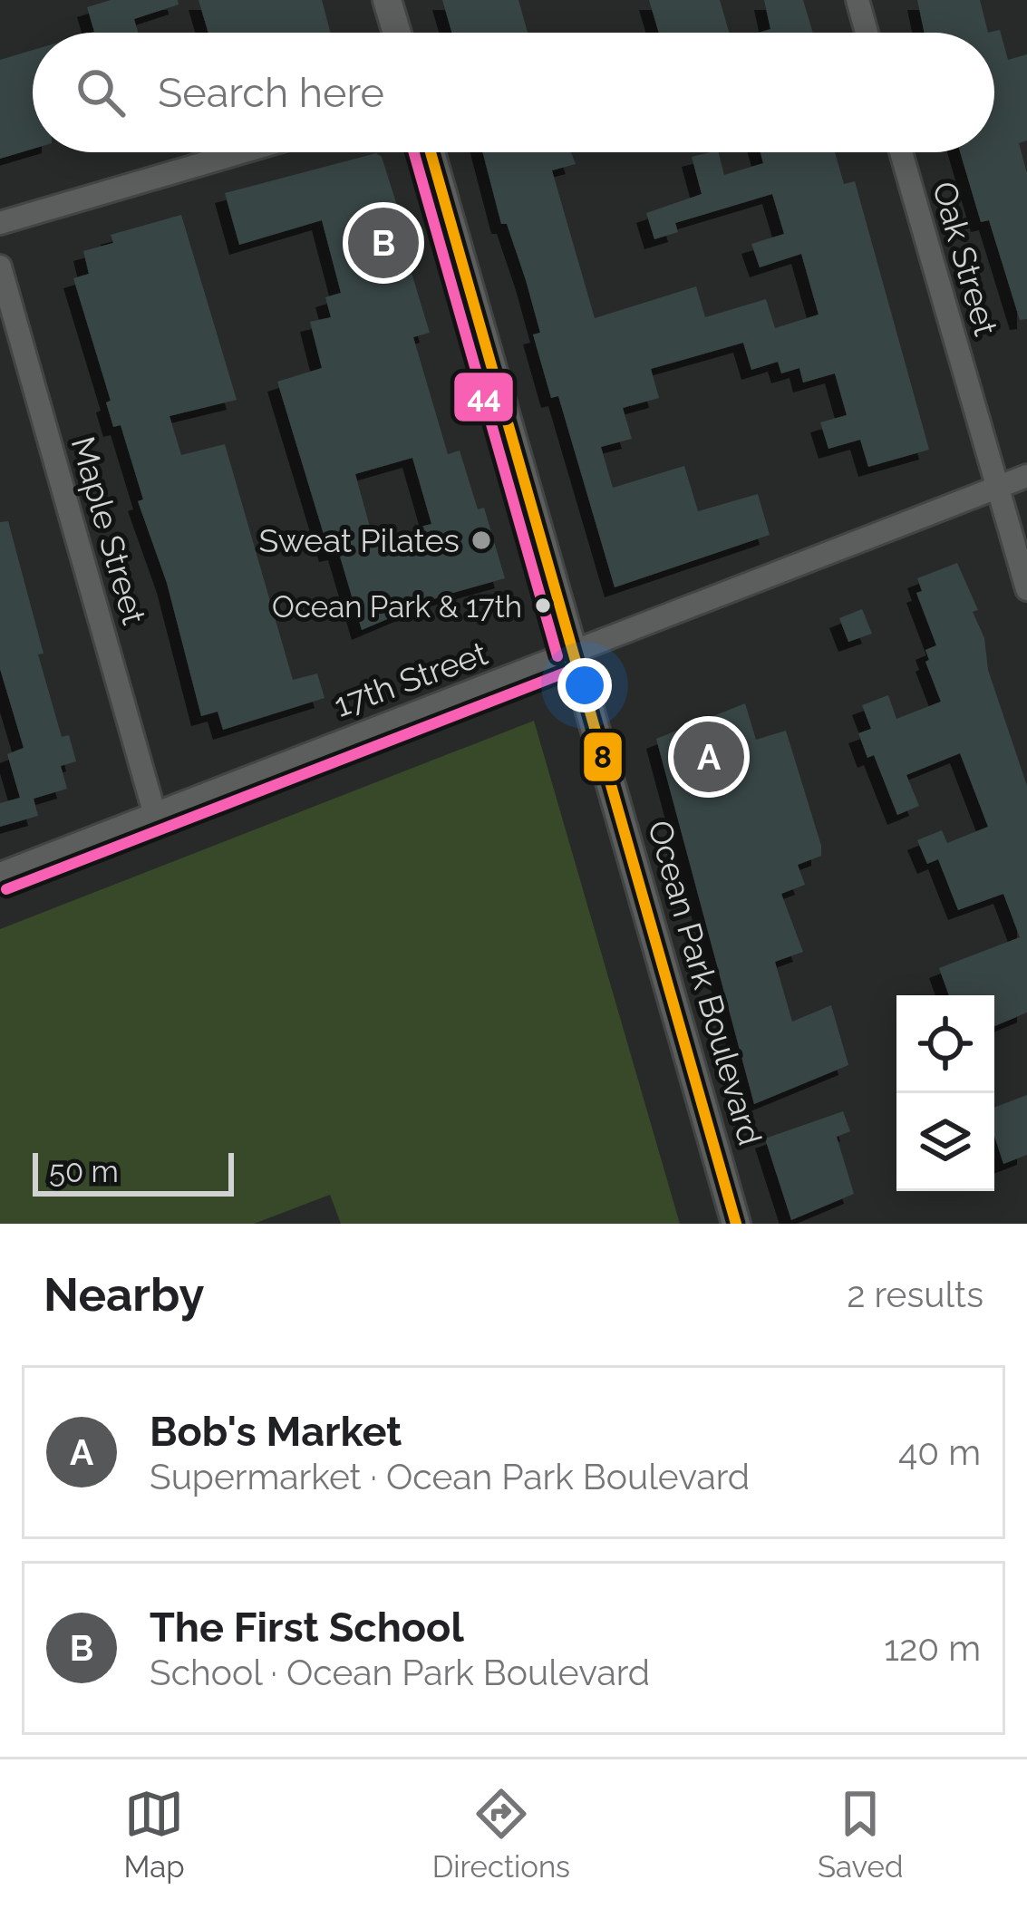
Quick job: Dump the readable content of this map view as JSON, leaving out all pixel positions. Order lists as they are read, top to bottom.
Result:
{
  "streets": {
    "street": [
      "Oak Street",
      "Maple Street",
      "17th Street",
      "Ocean Park Boulevard"
    ]
  },
  "crossings": [
    ["Oak Street", "17th Street"],
    ["Maple Street", "17th Street"],
    ["17th Street", "Ocean Park Boulevard"]
  ],
  "places": ["Sweat Pilates", "Ocean Park & 17th"],
  "lines": ["transit line 8", "transit line 44"],
  "scale_bar": "50 m",
  "page": {
    "search": "Search here",
    "pins": ["B", "A"],
    "scale": "50 m",
    "heading": ["Nearby", "2 results"],
    "list": [
      {
        "mark": "A",
        "name": "Bob's Market",
        "note": "Supermarket · Ocean Park Boulevard",
        "value": "40 m"
      },
      {
        "mark": "B",
        "name": "The First School",
        "note": "School · Ocean Park Boulevard",
        "value": "120 m"
      }
    ],
    "nav": ["Map", "Directions", "Saved"]
  }
}
